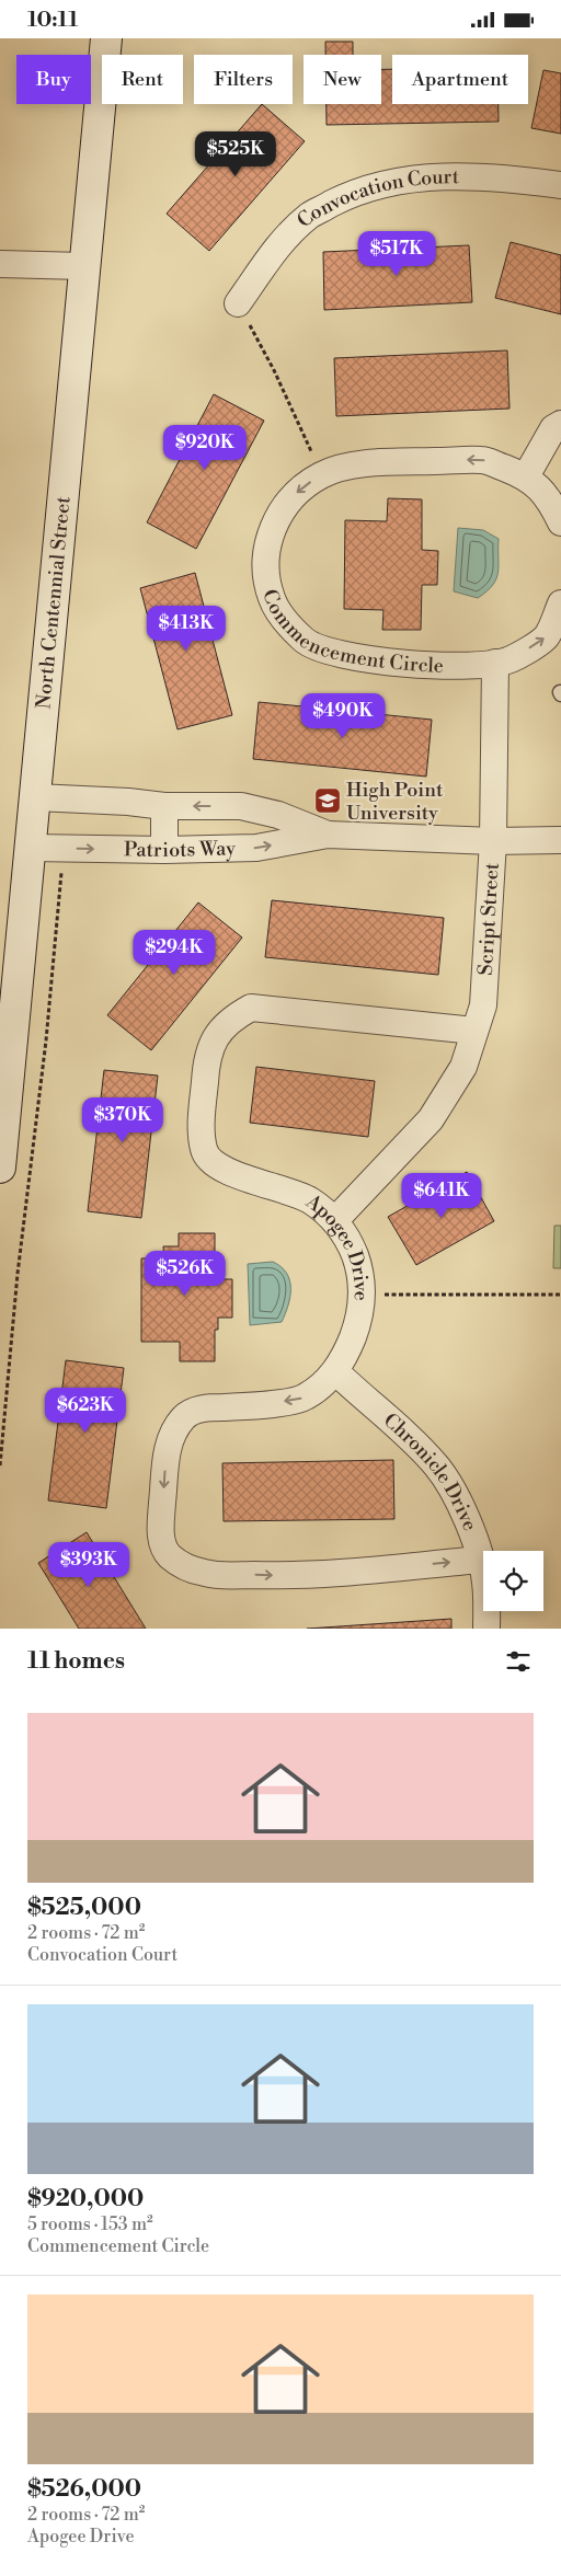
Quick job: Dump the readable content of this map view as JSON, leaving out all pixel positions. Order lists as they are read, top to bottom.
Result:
{
  "streets": {
    "main road": ["North Centennial Street"],
    "street": [
      "Convocation Court",
      "Commencement Circle",
      "Patriots Way",
      "Script Street",
      "Apogee Drive",
      "Chronicle Drive"
    ]
  },
  "crossings": [
    ["North Centennial Street", "Patriots Way"],
    ["Commencement Circle", "Script Street"],
    ["Patriots Way", "Script Street"],
    ["Script Street", "Apogee Drive"],
    ["Apogee Drive", "Chronicle Drive"]
  ],
  "places": {
    "school or university": ["High Point University"]
  },
  "page": {
    "status": "10:11",
    "chip": [
      "Buy",
      "Rent",
      "Filters",
      "New",
      "Apartment"
    ],
    "price": [
      "$525K",
      "$517K",
      "$920K",
      "$413K",
      "$490K",
      "$294K",
      "$370K",
      "$641K",
      "$526K",
      "$623K",
      "$393K"
    ],
    "heading": "11 homes",
    "list": [
      {
        "name": "$525,000",
        "note": "2 rooms · 72 m² · Convocation Court"
      },
      {
        "name": "$920,000",
        "note": "5 rooms · 153 m² · Commencement Circle"
      },
      {
        "name": "$526,000",
        "note": "2 rooms · 72 m² · Apogee Drive"
      }
    ]
  }
}
